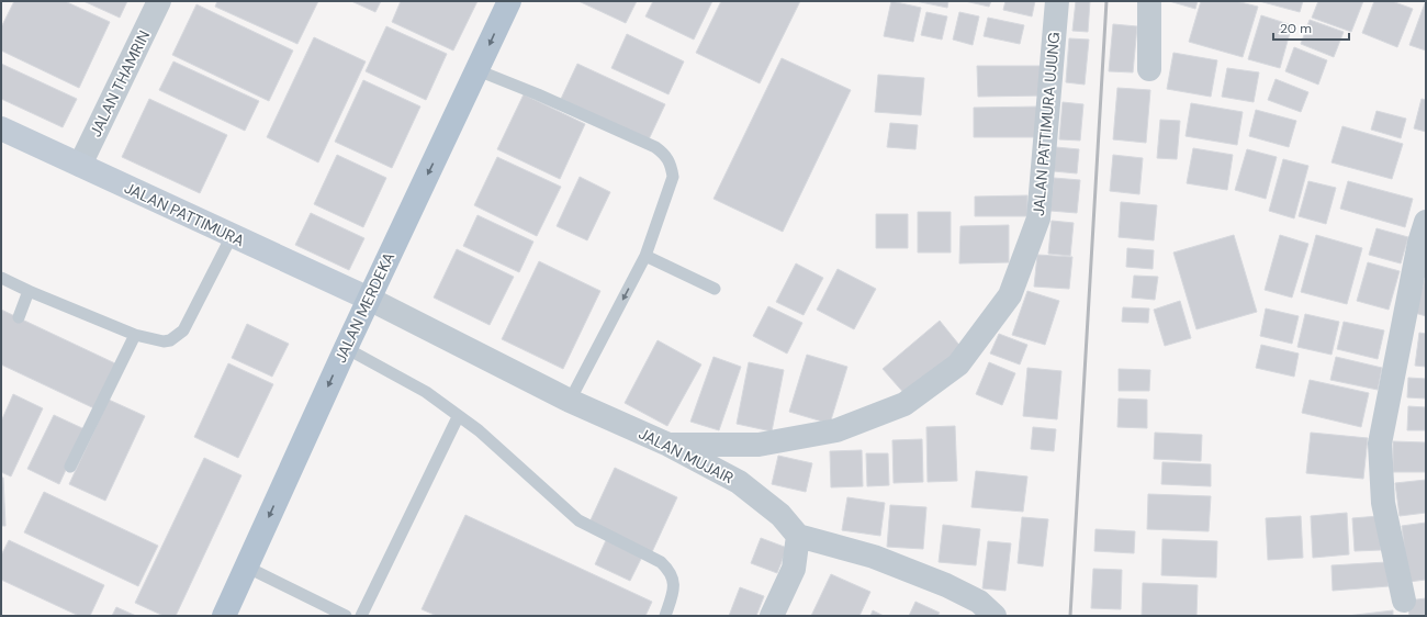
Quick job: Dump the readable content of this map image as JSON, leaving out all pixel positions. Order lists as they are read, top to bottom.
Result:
{
  "streets": {
    "main road": ["JALAN MERDEKA"],
    "street": [
      "JALAN THAMRIN",
      "JALAN PATTIMURA UJUNG",
      "JALAN PATTIMURA",
      "JALAN MUJAIR"
    ]
  },
  "crossings": [
    ["JALAN THAMRIN", "JALAN PATTIMURA"],
    ["JALAN PATTIMURA UJUNG", "JALAN MUJAIR"],
    ["JALAN PATTIMURA", "JALAN MERDEKA"],
    ["JALAN PATTIMURA", "JALAN MUJAIR"],
    ["JALAN MERDEKA", "JALAN MUJAIR"]
  ],
  "one_way": ["JALAN MERDEKA"],
  "scale_bar": "20 m"
}
